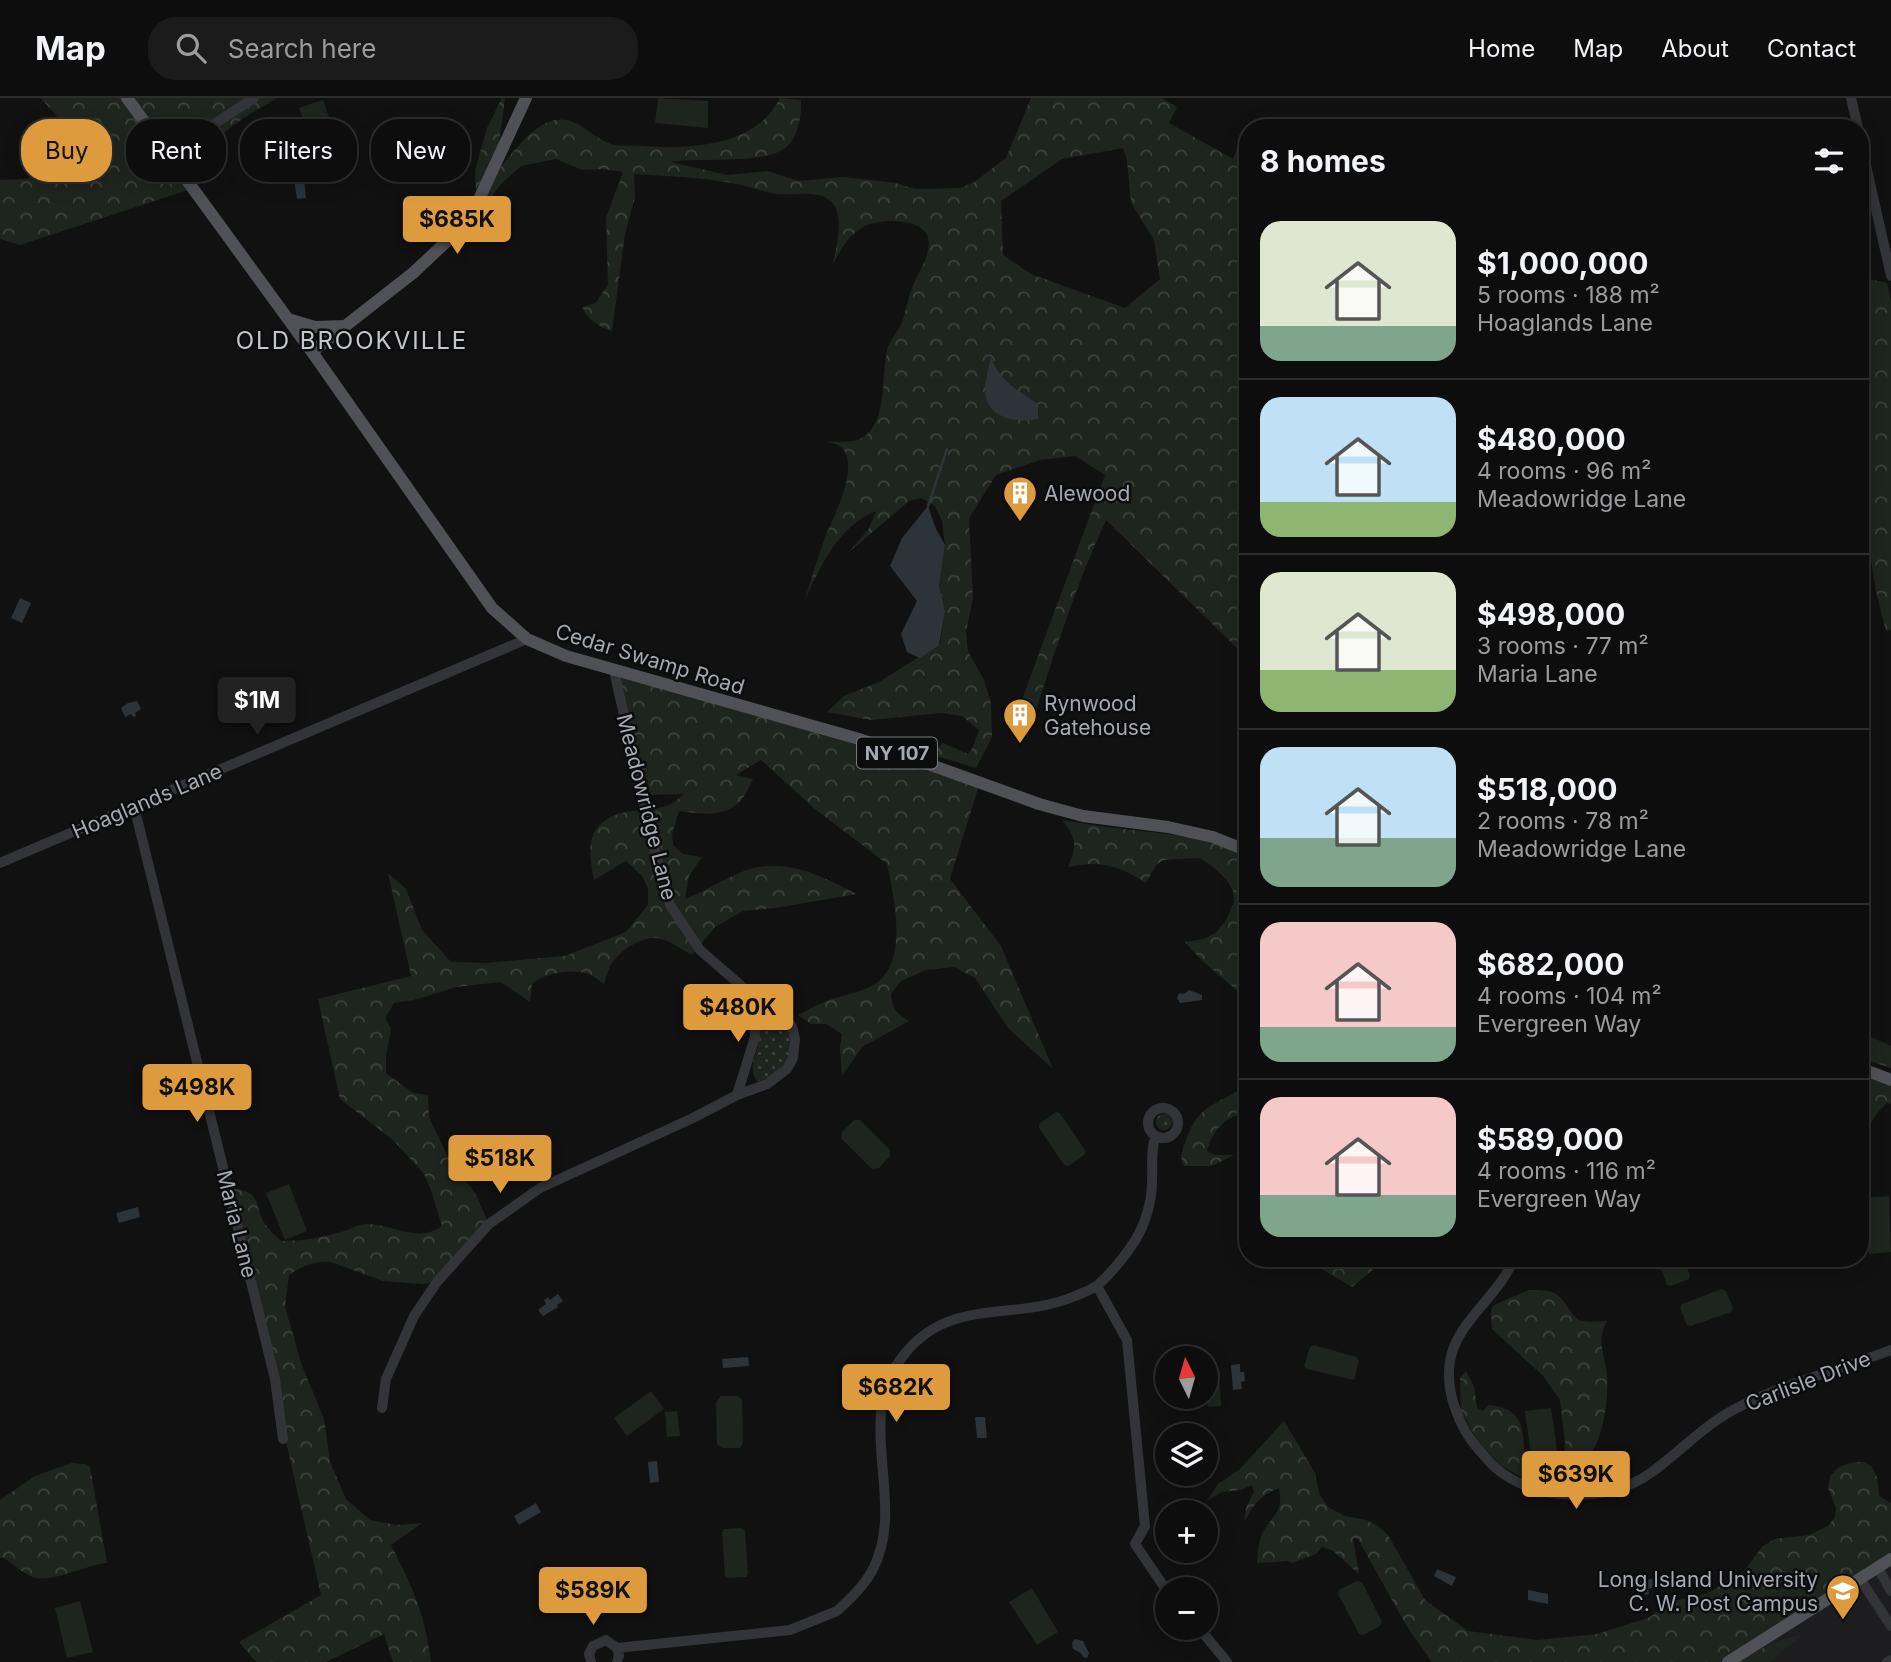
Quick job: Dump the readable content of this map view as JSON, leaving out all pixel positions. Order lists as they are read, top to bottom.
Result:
{
  "streets": {
    "main road": ["Cedar Swamp Road", "NY 107"],
    "street": [
      "Hoaglands Lane",
      "Meadowridge Lane",
      "Maria Lane",
      "Carlisle Drive"
    ]
  },
  "crossings": [
    ["Cedar Swamp Road", "Hoaglands Lane"],
    ["Cedar Swamp Road", "Meadowridge Lane"],
    ["Hoaglands Lane", "Maria Lane"]
  ],
  "districts": ["OLD BROOKVILLE"],
  "places": {
    "building": ["Alewood", "Rynwood Gatehouse"],
    "school or university": ["Long Island University C. W. Post Campus"]
  },
  "north": "top",
  "page": {
    "header": "Map",
    "search": "Search here",
    "nav": [
      "Home",
      "Map",
      "About",
      "Contact"
    ],
    "chip": [
      "Buy",
      "Rent",
      "Filters",
      "New"
    ],
    "heading": "8 homes",
    "price": [
      "$685K",
      "$1M",
      "$480K",
      "$498K",
      "$518K",
      "$682K",
      "$639K",
      "$589K"
    ],
    "list": [
      {
        "name": "$1,000,000",
        "note": "5 rooms · 188 m² · Hoaglands Lane"
      },
      {
        "name": "$480,000",
        "note": "4 rooms · 96 m² · Meadowridge Lane"
      },
      {
        "name": "$498,000",
        "note": "3 rooms · 77 m² · Maria Lane"
      },
      {
        "name": "$518,000",
        "note": "2 rooms · 78 m² · Meadowridge Lane"
      },
      {
        "name": "$682,000",
        "note": "4 rooms · 104 m² · Evergreen Way"
      },
      {
        "name": "$589,000",
        "note": "4 rooms · 116 m² · Evergreen Way"
      }
    ],
    "map_buttons": ["+", "−"]
  }
}
